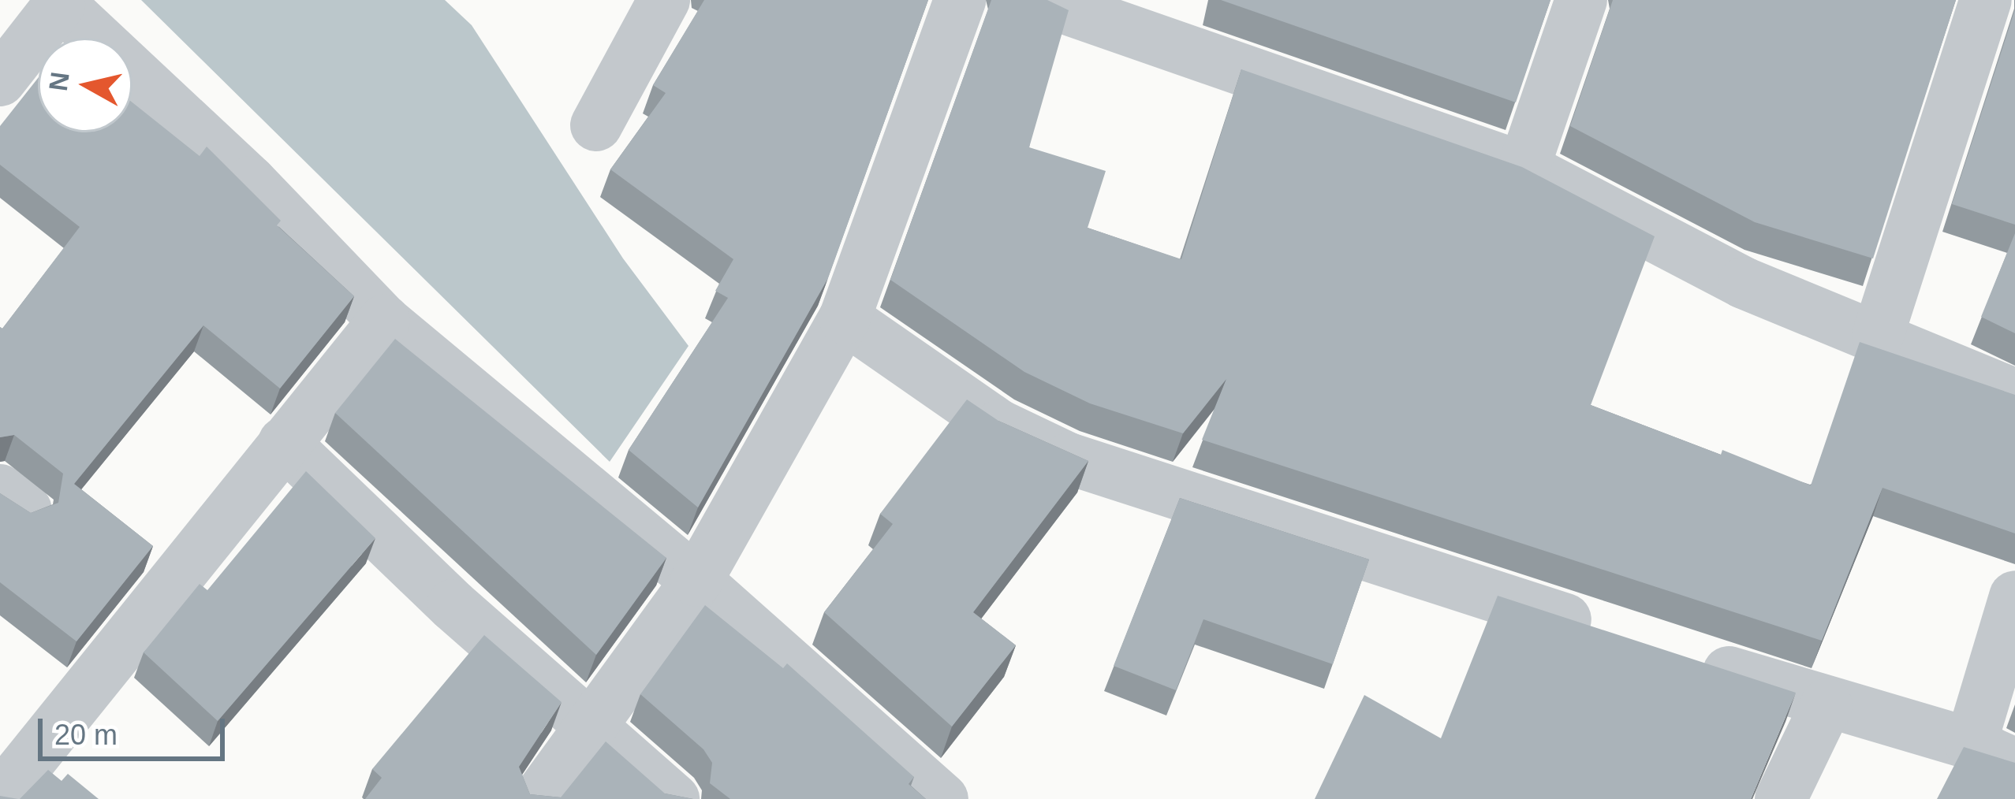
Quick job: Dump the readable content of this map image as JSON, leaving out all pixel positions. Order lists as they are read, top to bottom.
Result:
{
  "scale_bar": "20 m",
  "north": "left"
}
